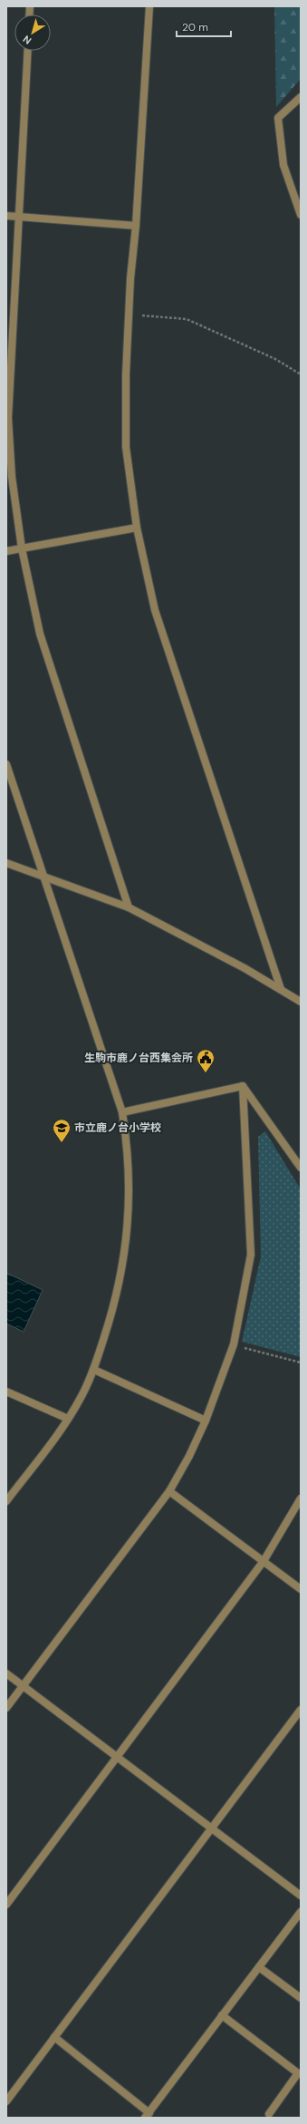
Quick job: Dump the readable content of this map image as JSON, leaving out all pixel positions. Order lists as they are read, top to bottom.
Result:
{
  "places": {
    "public building": ["生駒市鹿ノ台西集会所"],
    "school or university": ["市立鹿ノ台小学校"]
  },
  "scale_bar": "20 m",
  "north": "bottom left"
}
